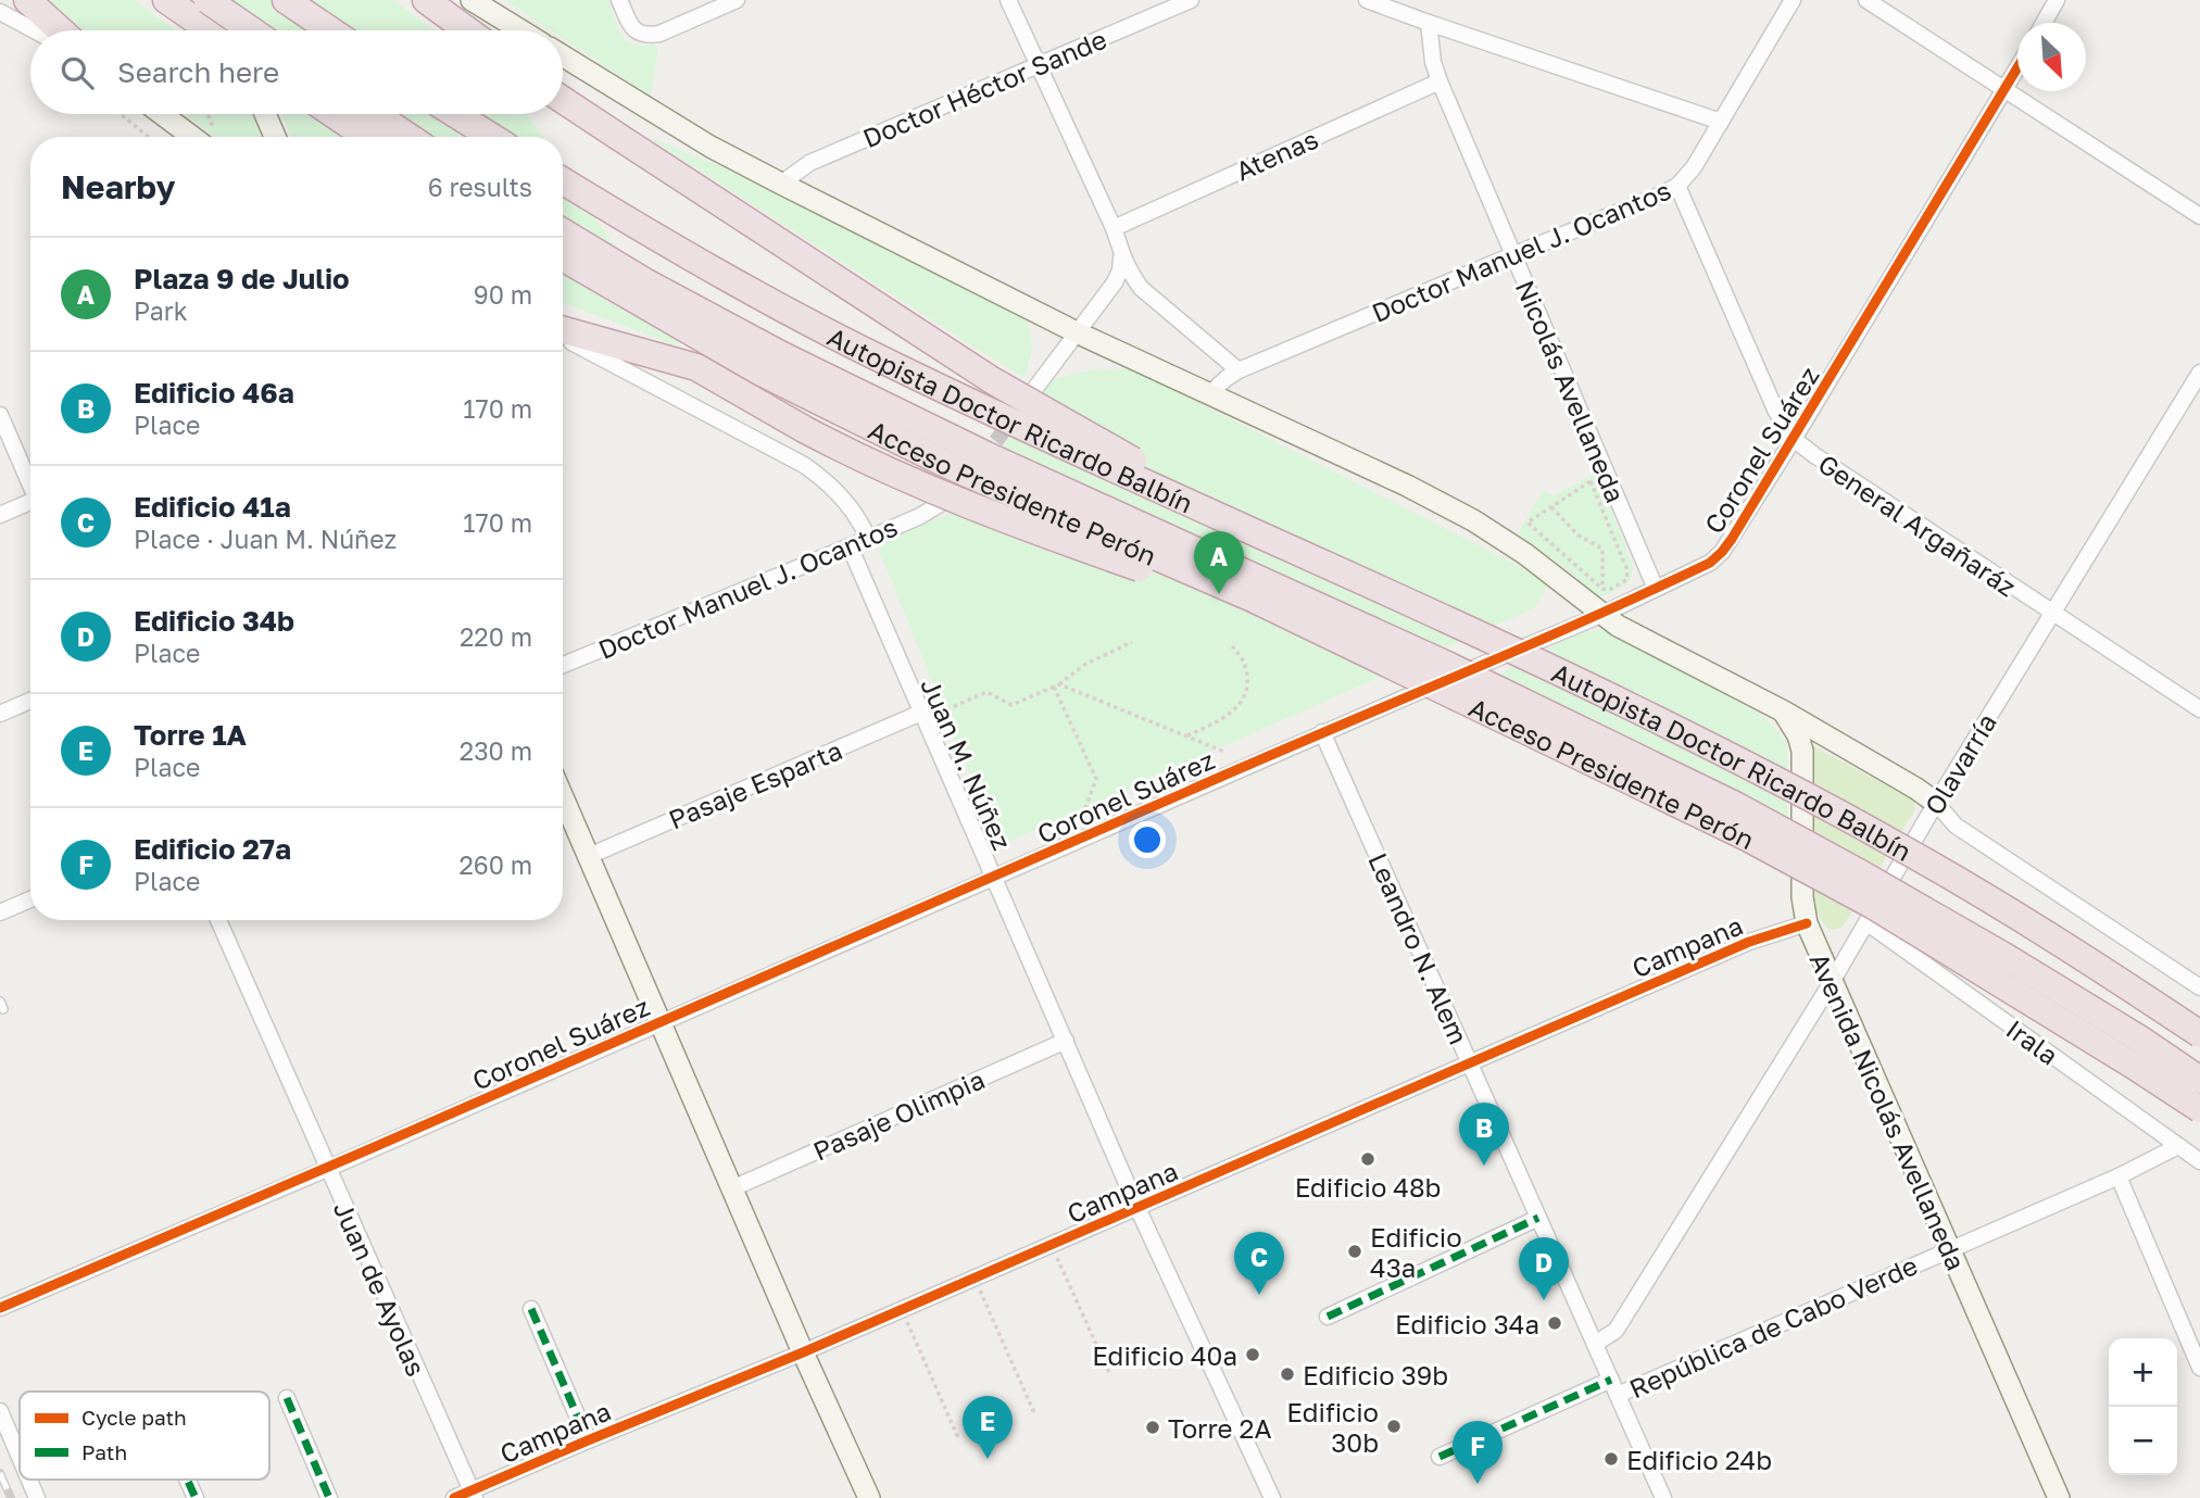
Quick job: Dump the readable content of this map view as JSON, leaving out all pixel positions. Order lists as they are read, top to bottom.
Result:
{
  "streets": {
    "highway": ["Autopista Doctor Ricardo Balbín", "Acceso Presidente Perón"],
    "main road": ["Avenida Nicolás Avellaneda"],
    "street": [
      "Doctor Héctor Sande",
      "Atenas",
      "Doctor Manuel J. Ocantos",
      "Nicolás Avellaneda",
      "Coronel Suárez",
      "General Argañaráz",
      "Juan M. Núñez",
      "Olavarría",
      "Pasaje Esparta",
      "Campana",
      "Leandro N. Alem",
      "Irala",
      "Pasaje Olimpia",
      "Juan de Ayolas",
      "República de Cabo Verde"
    ]
  },
  "crossings": [
    ["Atenas", "Nicolás Avellaneda"],
    ["Doctor Manuel J. Ocantos", "Nicolás Avellaneda"],
    ["Doctor Manuel J. Ocantos", "General Argañaráz"],
    ["Doctor Manuel J. Ocantos", "Juan M. Núñez"],
    ["Nicolás Avellaneda", "Coronel Suárez"],
    ["Coronel Suárez", "General Argañaráz"],
    ["Coronel Suárez", "Juan M. Núñez"],
    ["Coronel Suárez", "Leandro N. Alem"],
    ["Coronel Suárez", "Juan de Ayolas"],
    ["General Argañaráz", "Olavarría"],
    ["Juan M. Núñez", "Pasaje Esparta"],
    ["Juan M. Núñez", "Campana"],
    ["Juan M. Núñez", "Pasaje Olimpia"],
    ["Olavarría", "Leandro N. Alem"],
    ["Olavarría", "Irala"],
    ["Olavarría", "Avenida Nicolás Avellaneda"],
    ["Campana", "Leandro N. Alem"],
    ["Campana", "Avenida Nicolás Avellaneda"],
    ["Campana", "Juan de Ayolas"],
    ["Leandro N. Alem", "República de Cabo Verde"],
    ["Irala", "República de Cabo Verde"],
    ["Avenida Nicolás Avellaneda", "República de Cabo Verde"]
  ],
  "places": [
    "Edificio 48b",
    "Edificio 43a",
    "Edificio 34a",
    "Edificio 40a",
    "Edificio 39b",
    "Edificio 30b",
    "Torre 2A",
    "Edificio 24b"
  ],
  "legend": ["Cycle path", "Path"],
  "north": "bottom right",
  "page": {
    "search": "Search here",
    "heading": ["Nearby", "6 results"],
    "list": [
      {
        "mark": "A",
        "name": "Plaza 9 de Julio",
        "note": "Park",
        "value": "90 m"
      },
      {
        "mark": "B",
        "name": "Edificio 46a",
        "note": "Place",
        "value": "170 m"
      },
      {
        "mark": "C",
        "name": "Edificio 41a",
        "note": "Place · Juan M. Núñez",
        "value": "170 m"
      },
      {
        "mark": "D",
        "name": "Edificio 34b",
        "note": "Place",
        "value": "220 m"
      },
      {
        "mark": "E",
        "name": "Torre 1A",
        "note": "Place",
        "value": "230 m"
      },
      {
        "mark": "F",
        "name": "Edificio 27a",
        "note": "Place",
        "value": "260 m"
      }
    ],
    "pins": [
      "A",
      "B",
      "C",
      "D",
      "E",
      "F"
    ],
    "map_buttons": ["+", "−"]
  }
}
